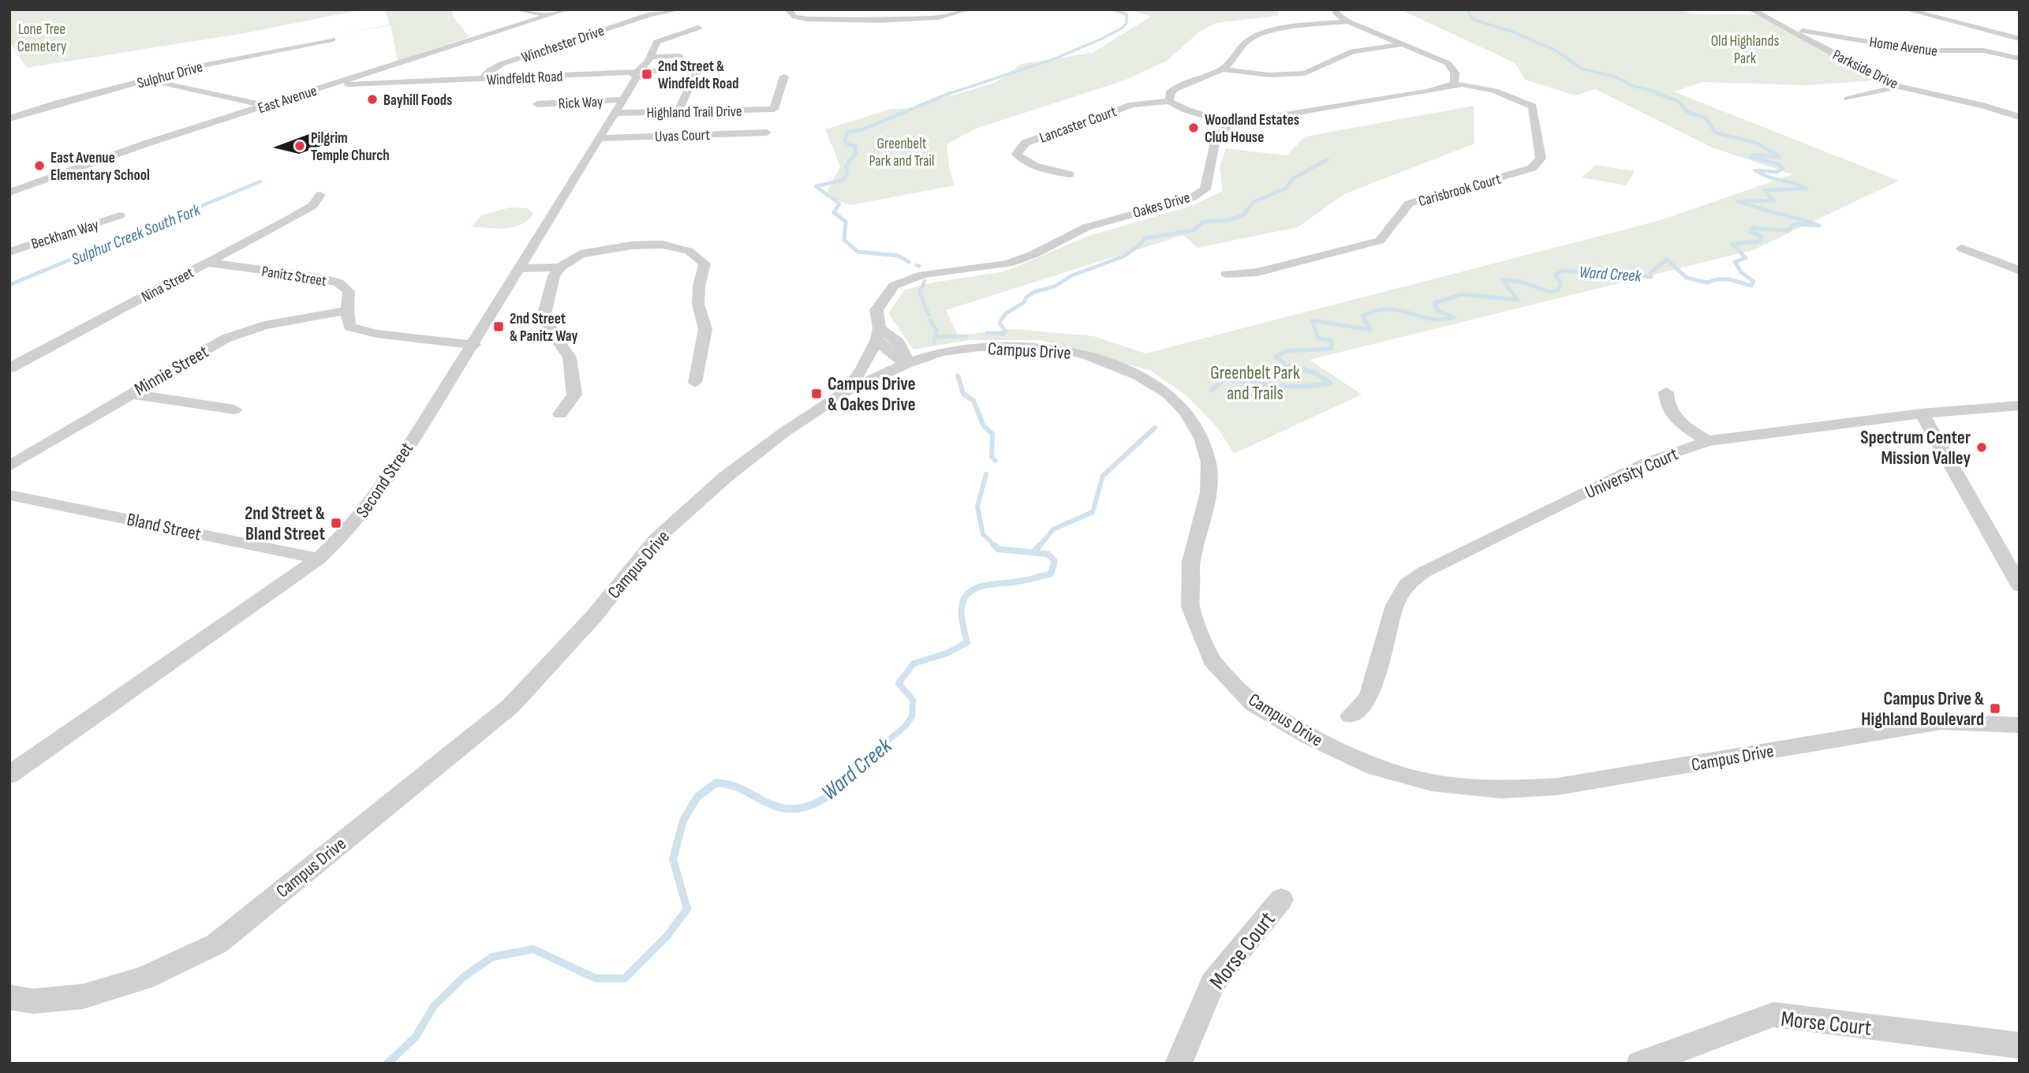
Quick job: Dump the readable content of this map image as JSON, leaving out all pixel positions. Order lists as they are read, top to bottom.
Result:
{
  "streets": {
    "street": [
      "Winchester Drive",
      "Home Avenue",
      "Parkside Drive",
      "Sulphur Drive",
      "Windfeldt Road",
      "East Avenue",
      "Rick Way",
      "Highland Trail Drive",
      "Lancaster Court",
      "Uvas Court",
      "Carisbrook Court",
      "Oakes Drive",
      "Beckham Way",
      "Panitz Street",
      "Nina Street",
      "Campus Drive",
      "Minnie Street",
      "University Court",
      "Second Street",
      "Bland Street",
      "Morse Court"
    ]
  },
  "crossings": [
    ["Winchester Drive", "Windfeldt Road"],
    ["Home Avenue", "Parkside Drive"],
    ["Windfeldt Road", "East Avenue"],
    ["Windfeldt Road", "Second Street"],
    ["Rick Way", "Highland Trail Drive"],
    ["Rick Way", "Second Street"],
    ["Highland Trail Drive", "Second Street"],
    ["Uvas Court", "Second Street"],
    ["Panitz Street", "Nina Street"],
    ["Panitz Street", "Minnie Street"],
    ["Panitz Street", "Second Street"],
    ["Second Street", "Bland Street"]
  ],
  "water": ["Sulphur Creek South Fork", "Ward Creek"],
  "parks": [
    "Lone Tree Cemetery",
    "Old Highlands Park",
    "Greenbelt Park and Trail",
    "Greenbelt Park and Trails"
  ],
  "places": {
    "transit": [
      "2nd Street & Windfeldt Road",
      "2nd Street & Panitz Way",
      "Campus Drive & Oakes Drive",
      "2nd Street & Bland Street",
      "Campus Drive & Highland Boulevard"
    ],
    "other": [
      "Bayhill Foods",
      "Woodland Estates Club House",
      "Pilgrim Temple Church",
      "East Avenue Elementary School",
      "Spectrum Center Mission Valley"
    ]
  }
}
